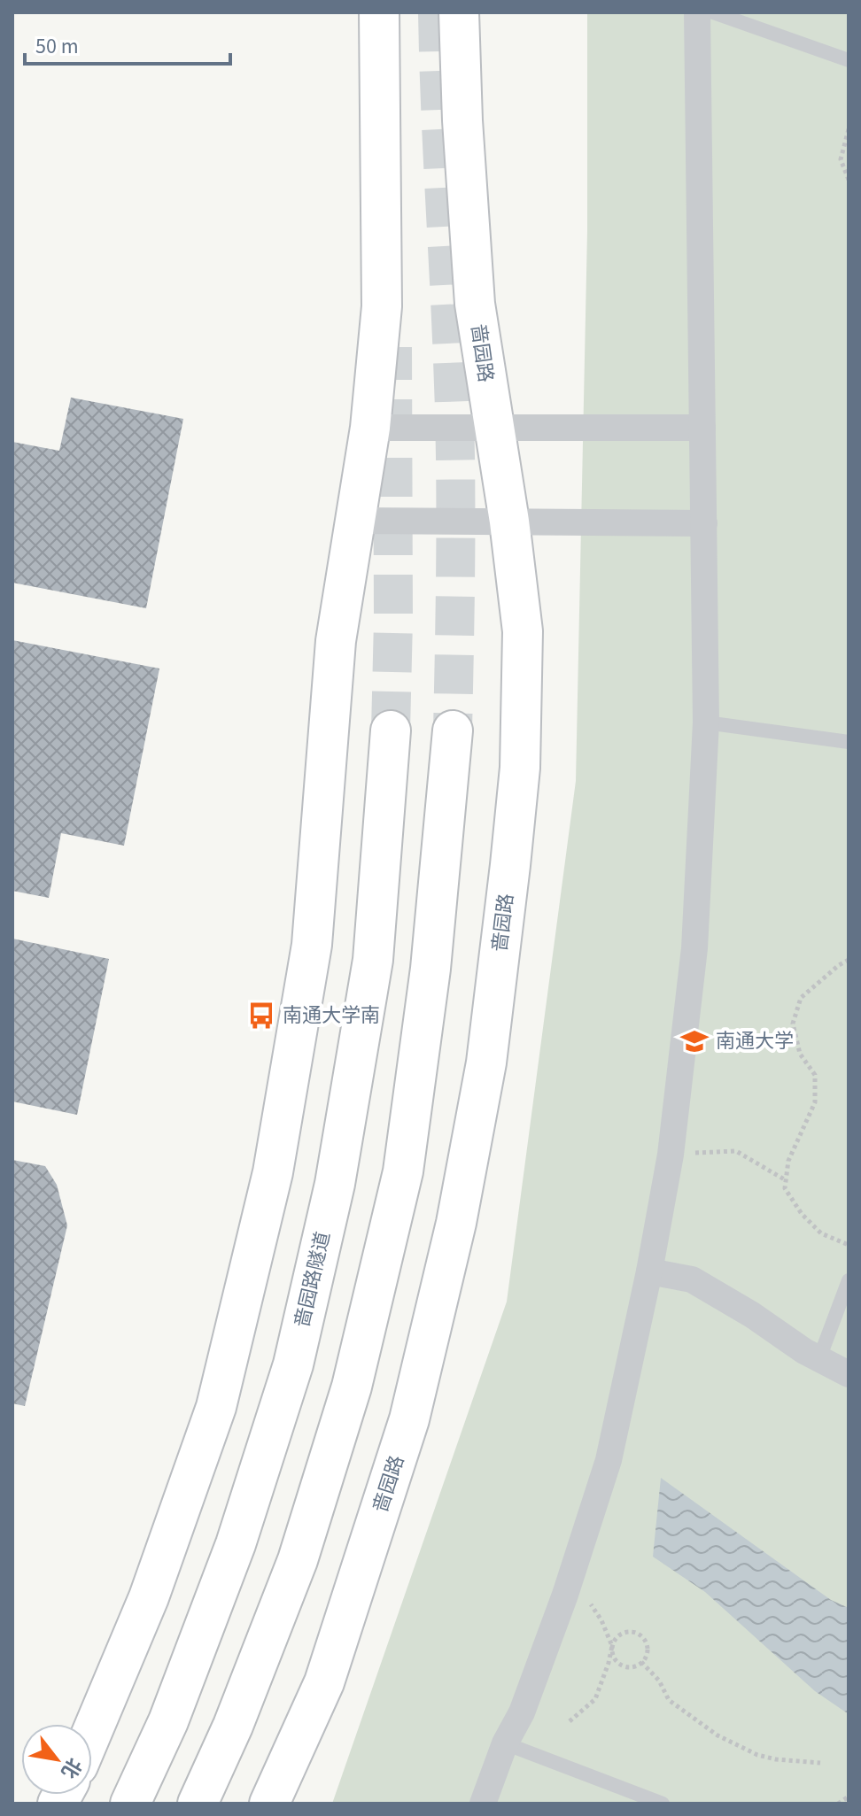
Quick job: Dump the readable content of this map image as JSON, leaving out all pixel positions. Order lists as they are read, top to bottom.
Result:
{
  "streets": {
    "main road": ["啬园路", "啬园路隧道"]
  },
  "places": {
    "bus stop": ["南通大学南"],
    "school or university": ["南通大学"]
  },
  "scale_bar": "50 m",
  "north": "bottom right"
}
